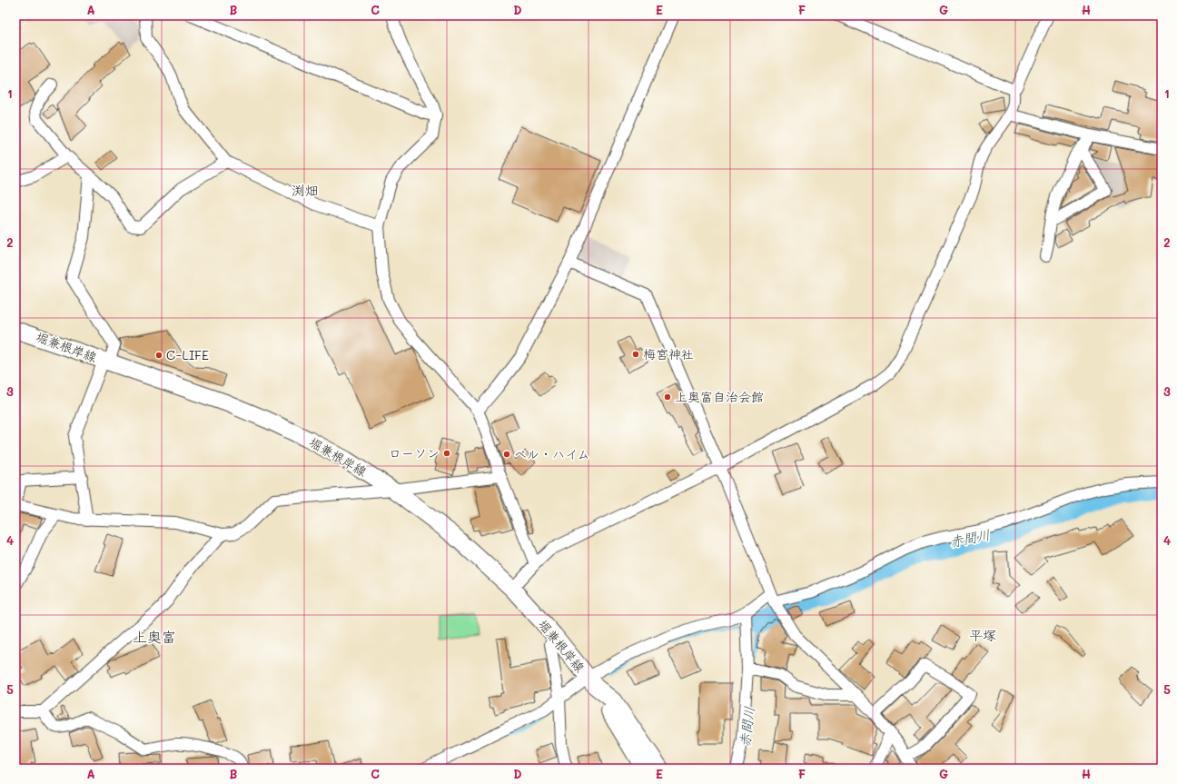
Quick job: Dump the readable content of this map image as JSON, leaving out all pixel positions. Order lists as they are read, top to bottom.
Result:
{
  "streets": {
    "main road": ["堀兼根岸線"]
  },
  "districts": ["渕畑", "平塚", "上奥富"],
  "water": ["赤間川"],
  "places": [
    "梅宮神社",
    "C−LIFE",
    "上奥富自治会館",
    "ローソン",
    "ベル・ハイム"
  ],
  "grid": {
    "columns": [
      "A",
      "B",
      "C",
      "D",
      "E",
      "F",
      "G",
      "H"
    ],
    "rows": [
      "1",
      "2",
      "3",
      "4",
      "5"
    ]
  }
}
